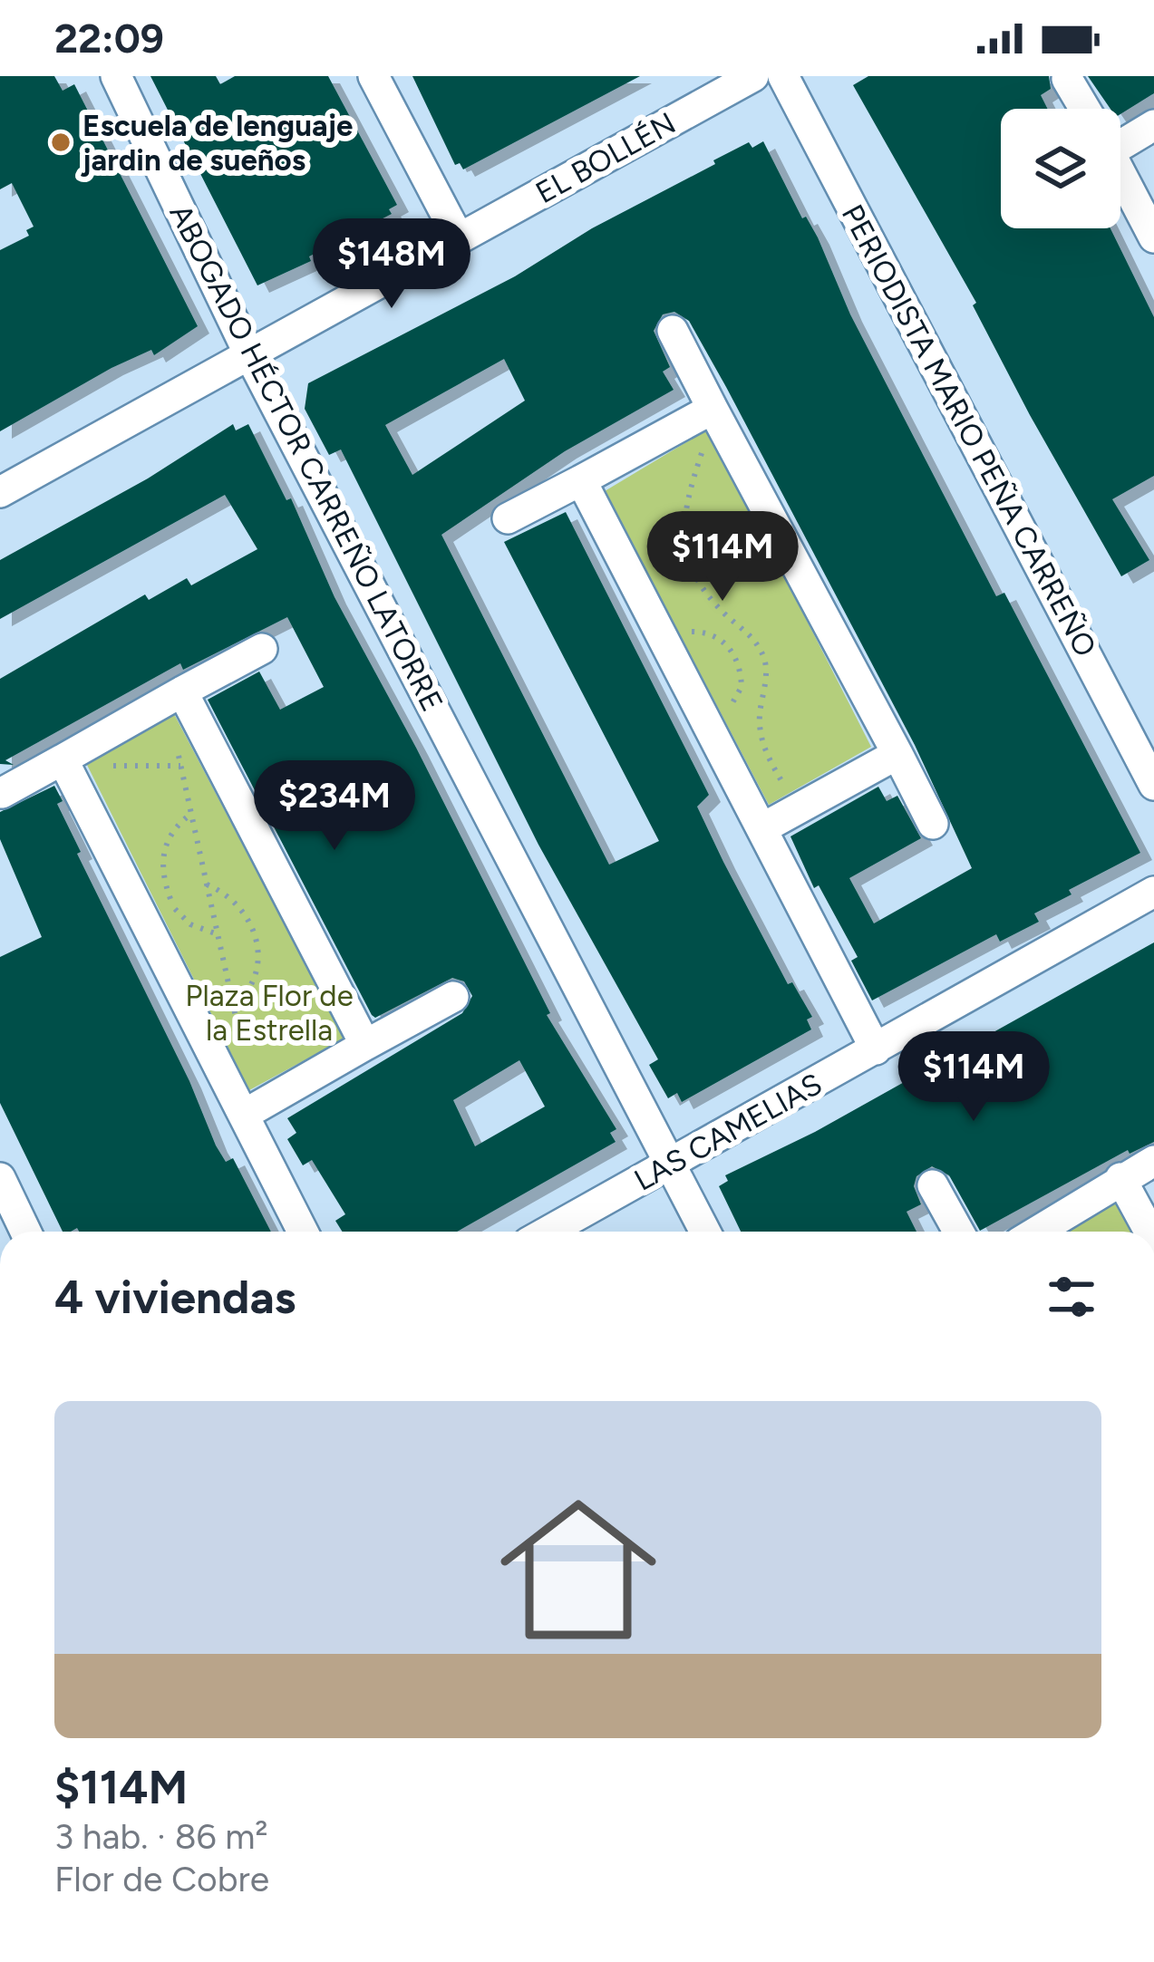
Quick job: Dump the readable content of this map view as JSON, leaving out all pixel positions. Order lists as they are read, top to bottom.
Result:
{
  "streets": {
    "street": [
      "EL BOLLÉN",
      "PERIODISTA MARIO PEÑA CARREÑO",
      "ABOGADO HÉCTOR CARREÑO LATORRE",
      "LAS CAMELIAS"
    ]
  },
  "crossings": [
    ["EL BOLLÉN", "ABOGADO HÉCTOR CARREÑO LATORRE"],
    ["ABOGADO HÉCTOR CARREÑO LATORRE", "LAS CAMELIAS"]
  ],
  "parks": ["Plaza Flor de la Estrella"],
  "places": ["Escuela de lenguaje jardin de sueños"],
  "page": {
    "status": "22:09",
    "price": [
      "$148M",
      "$114M",
      "$234M",
      "$114M"
    ],
    "heading": "4 viviendas",
    "list": [
      {
        "name": "$114M",
        "note": "3 hab. · 86 m² · Flor de Cobre"
      }
    ]
  }
}
